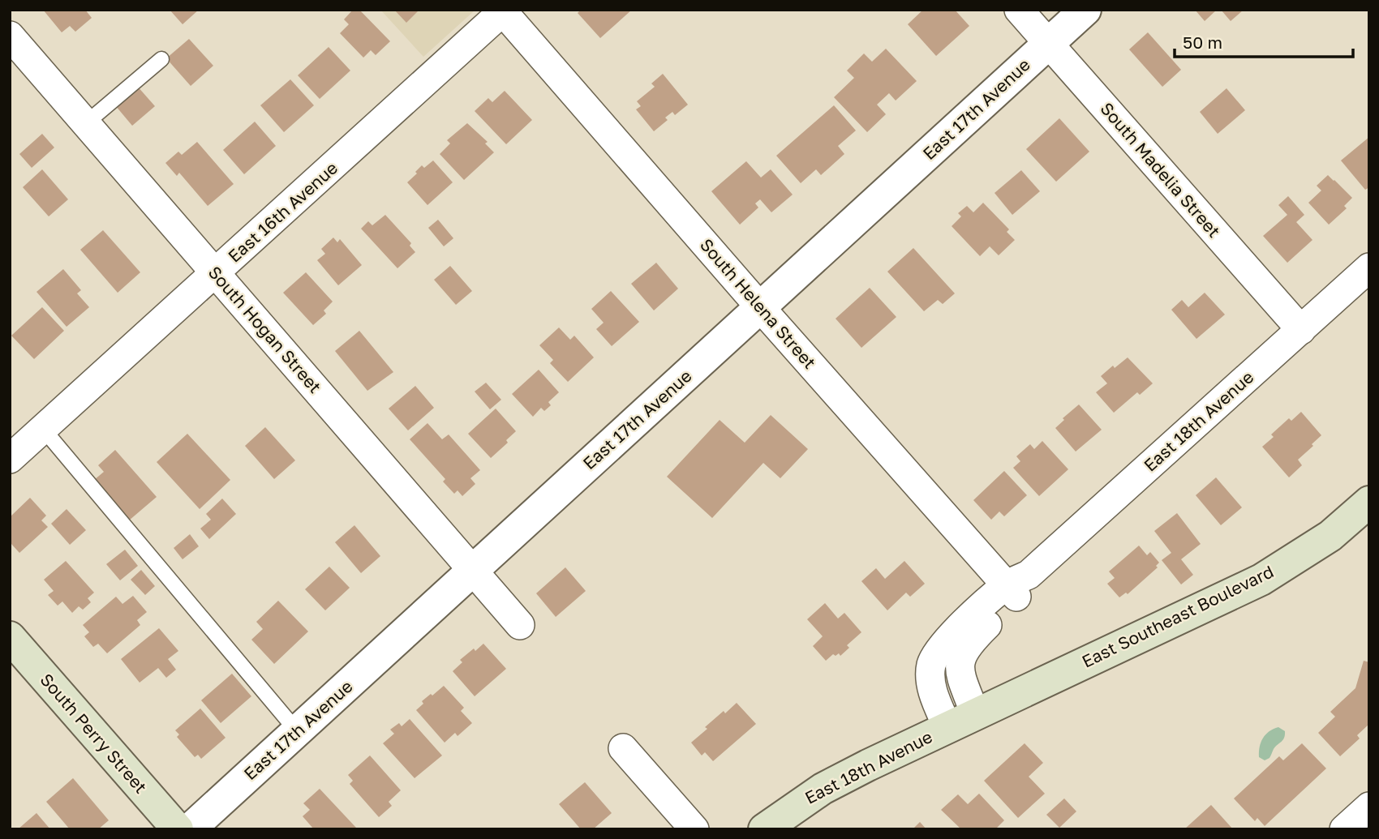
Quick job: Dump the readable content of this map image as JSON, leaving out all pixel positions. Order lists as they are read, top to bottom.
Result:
{
  "streets": {
    "main road": ["East 18th Avenue", "East Southeast Boulevard", "South Perry Street"],
    "street": [
      "East 17th Avenue",
      "South Madelia Street",
      "East 16th Avenue",
      "South Helena Street",
      "South Hogan Street"
    ]
  },
  "crossings": [
    ["East 17th Avenue", "South Madelia Street"],
    ["East 17th Avenue", "South Helena Street"],
    ["East 17th Avenue", "South Hogan Street"],
    ["South Madelia Street", "East 18th Avenue"],
    ["East 16th Avenue", "South Helena Street"],
    ["East 16th Avenue", "South Hogan Street"],
    ["South Helena Street", "East 18th Avenue"],
    ["East 18th Avenue", "East Southeast Boulevard"]
  ],
  "scale_bar": "50 m"
}
